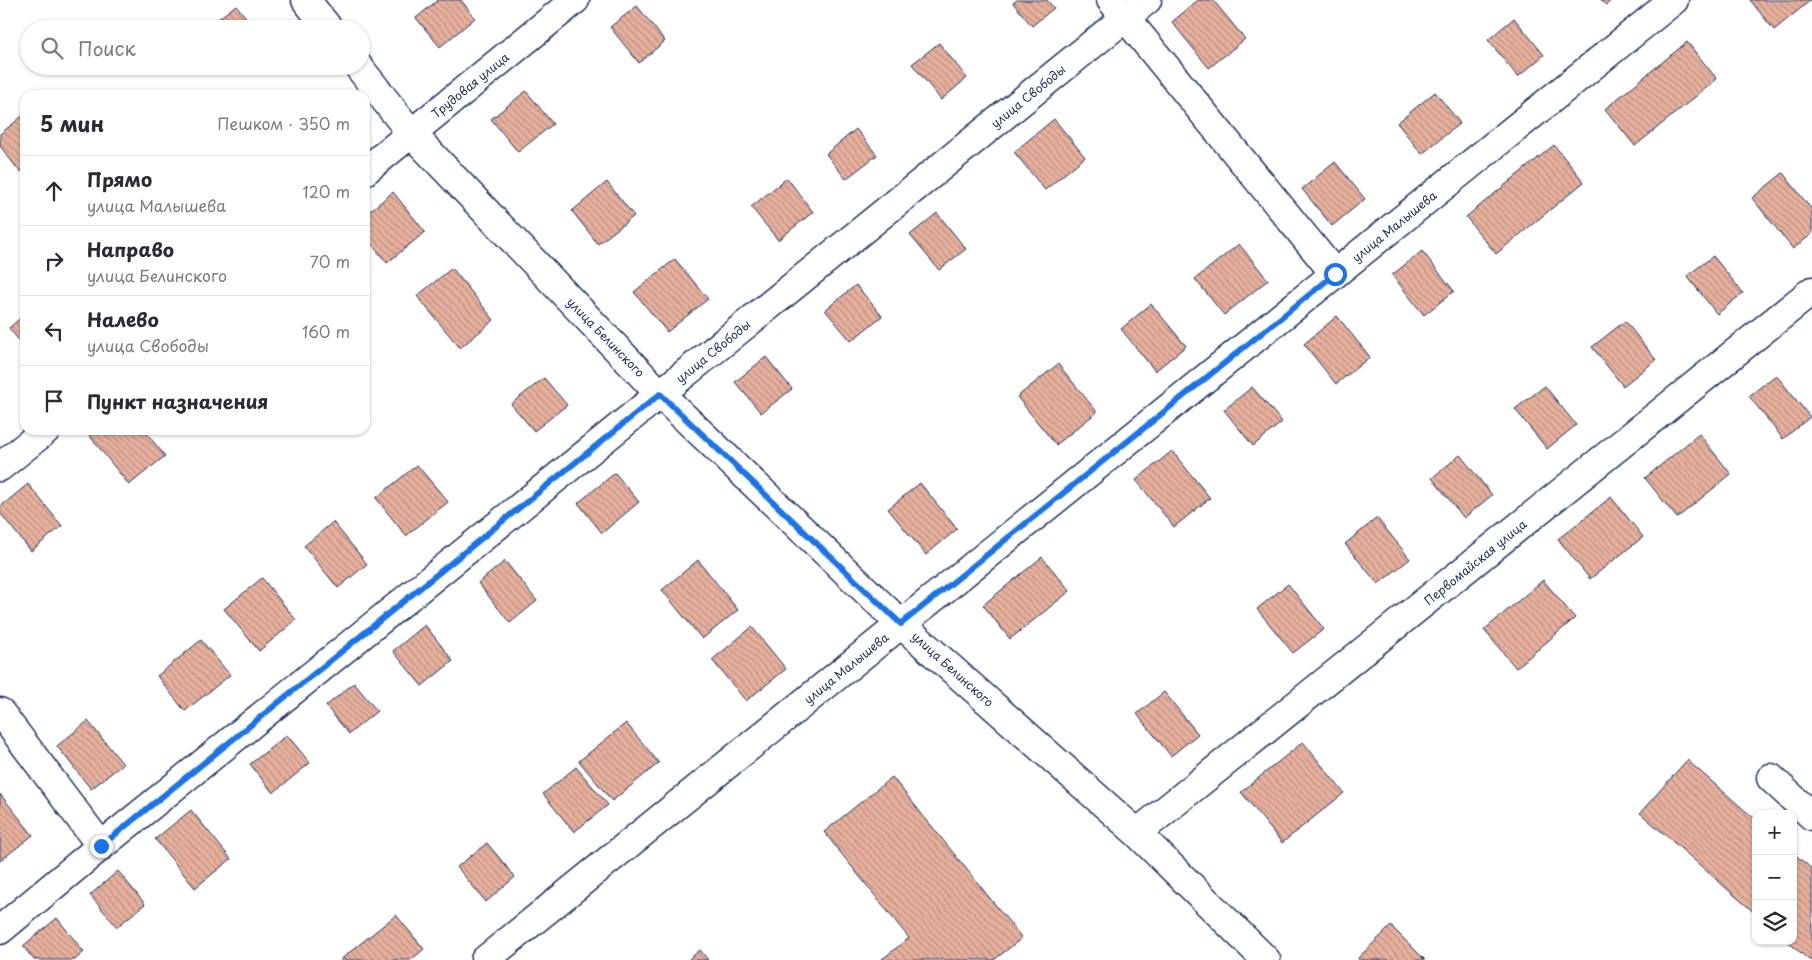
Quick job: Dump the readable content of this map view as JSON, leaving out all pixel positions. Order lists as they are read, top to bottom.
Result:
{
  "streets": {
    "street": [
      "Трудовая улица",
      "улица Свободы",
      "улица Малышева",
      "улица Белинского",
      "Первомайская улица"
    ]
  },
  "crossings": [
    ["Трудовая улица", "улица Белинского"],
    ["улица Свободы", "улица Белинского"],
    ["улица Малышева", "улица Белинского"],
    ["улица Белинского", "Первомайская улица"]
  ],
  "page": {
    "search": "Поиск",
    "heading": ["5 мин", "Пешком · 350 m"],
    "list": [
      ["Прямо", "улица Малышева", "120 m"],
      ["Направо", "улица Белинского", "70 m"],
      ["Налево", "улица Свободы", "160 m"],
      "Пункт назначения"
    ],
    "map_buttons": ["+", "−"]
  }
}
